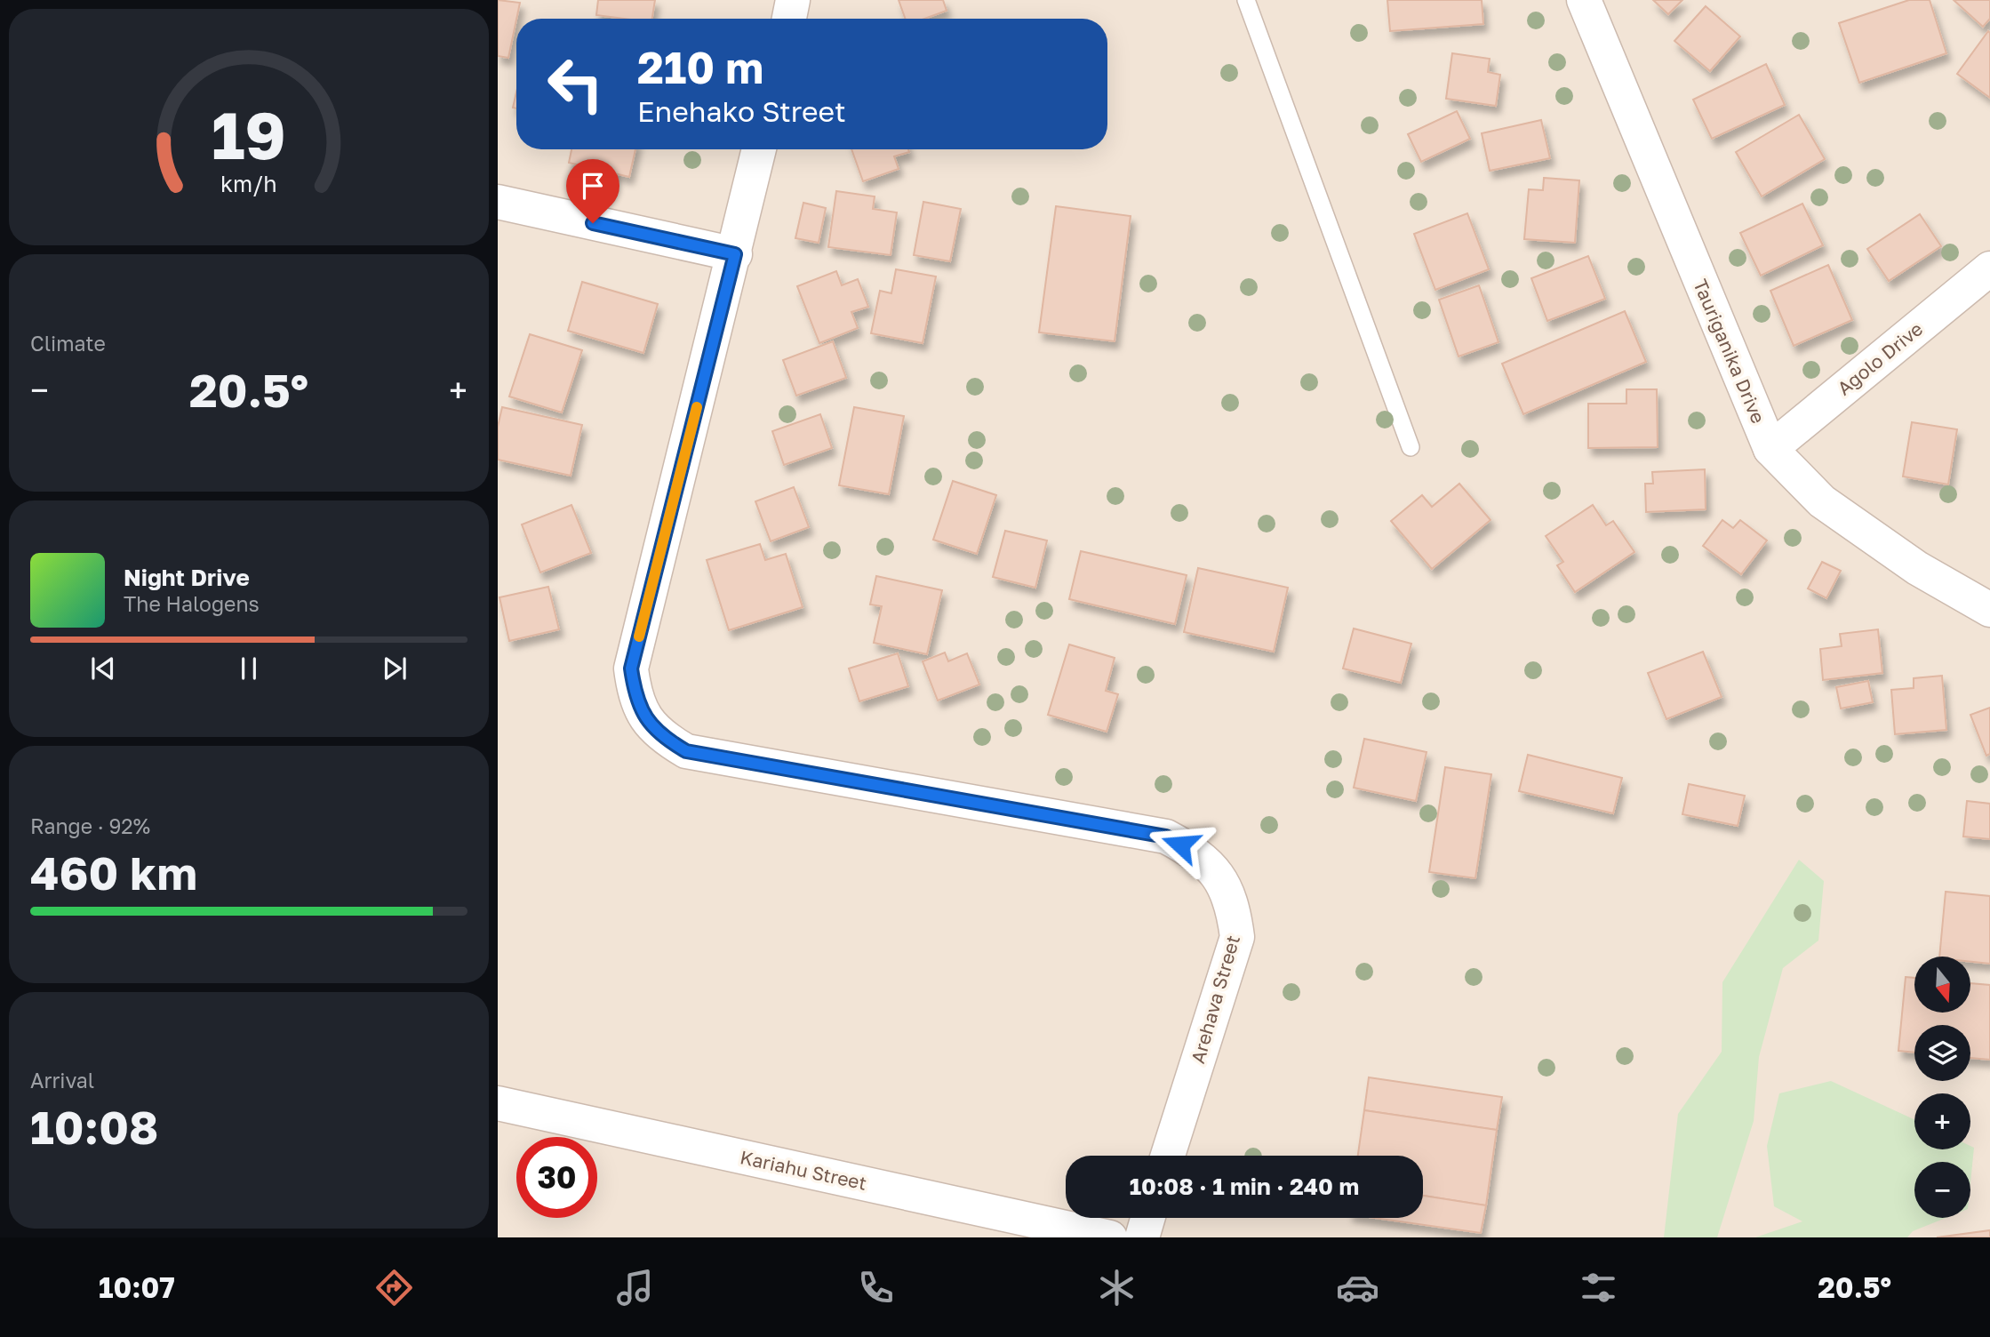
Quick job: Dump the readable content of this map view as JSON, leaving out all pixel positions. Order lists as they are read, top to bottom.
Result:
{
  "streets": {
    "street": [
      "Tauriganika Drive",
      "Agolo Drive",
      "Arehava Street",
      "Kariahu Street"
    ]
  },
  "crossings": [
    ["Tauriganika Drive", "Agolo Drive"]
  ],
  "north": "bottom",
  "page": {
    "turn": ["210 m", "Enehako Street"],
    "tile": [
      "Climate",
      ["Range · 92%", "460 km"],
      ["Arrival", "10:08"]
    ],
    "heat": ["−", "20.5°", "+"],
    "song": ["Night Drive", "The Halogens"],
    "map_buttons": ["+", "−"],
    "limit": "30",
    "trip": "10:08 · 1 min · 240 m",
    "tabs": ["10:07", "20.5°"],
    "gauge": ["19", "km/h"]
  }
}
